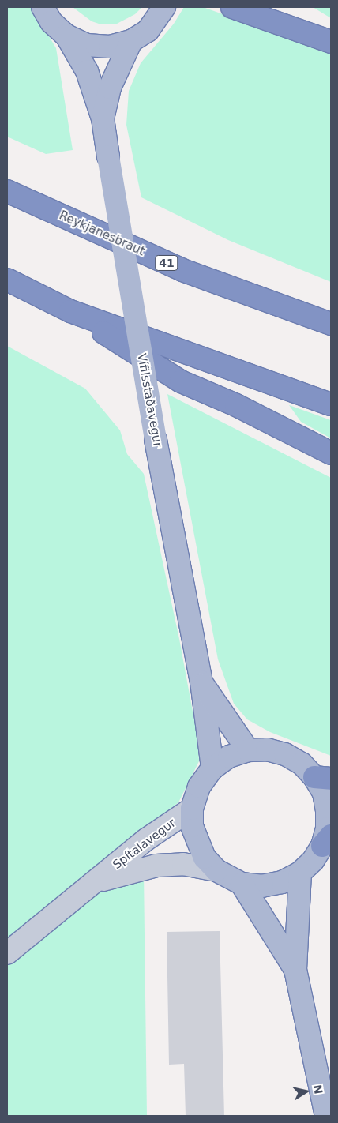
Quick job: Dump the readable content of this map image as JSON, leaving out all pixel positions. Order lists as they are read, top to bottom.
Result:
{
  "streets": {
    "highway": ["Reykjanesbraut", "41"],
    "main road": ["Vífilsstaðavegur"],
    "street": ["Spítalavegur"]
  },
  "crossings": [
    ["Vífilsstaðavegur", "Spítalavegur"]
  ],
  "north": "right"
}
